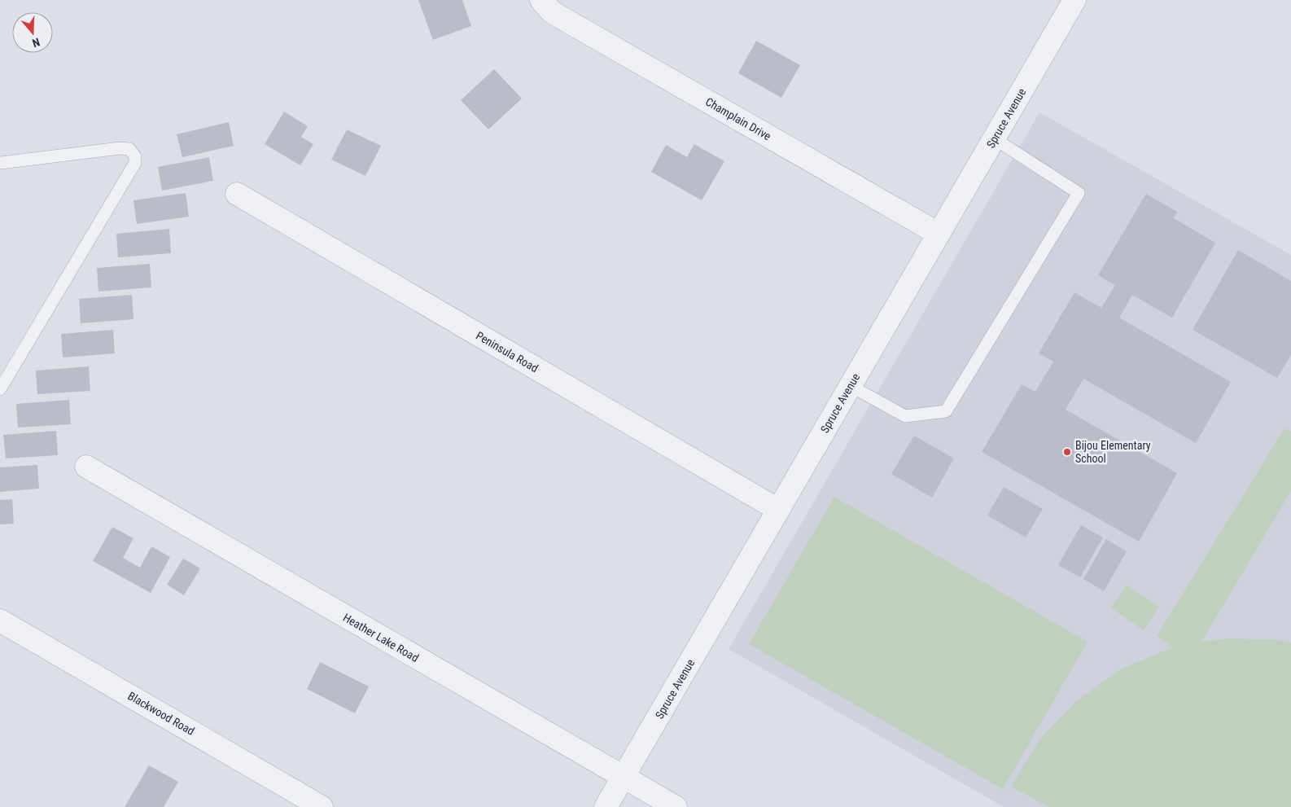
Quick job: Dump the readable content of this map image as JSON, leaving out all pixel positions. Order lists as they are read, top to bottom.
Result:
{
  "streets": {
    "street": [
      "Spruce Avenue",
      "Champlain Drive",
      "Peninsula Road",
      "Heather Lake Road",
      "Blackwood Road"
    ]
  },
  "crossings": [
    ["Spruce Avenue", "Champlain Drive"],
    ["Spruce Avenue", "Peninsula Road"],
    ["Spruce Avenue", "Heather Lake Road"]
  ],
  "places": ["Bijou Elementary School"],
  "north": "bottom"
}
